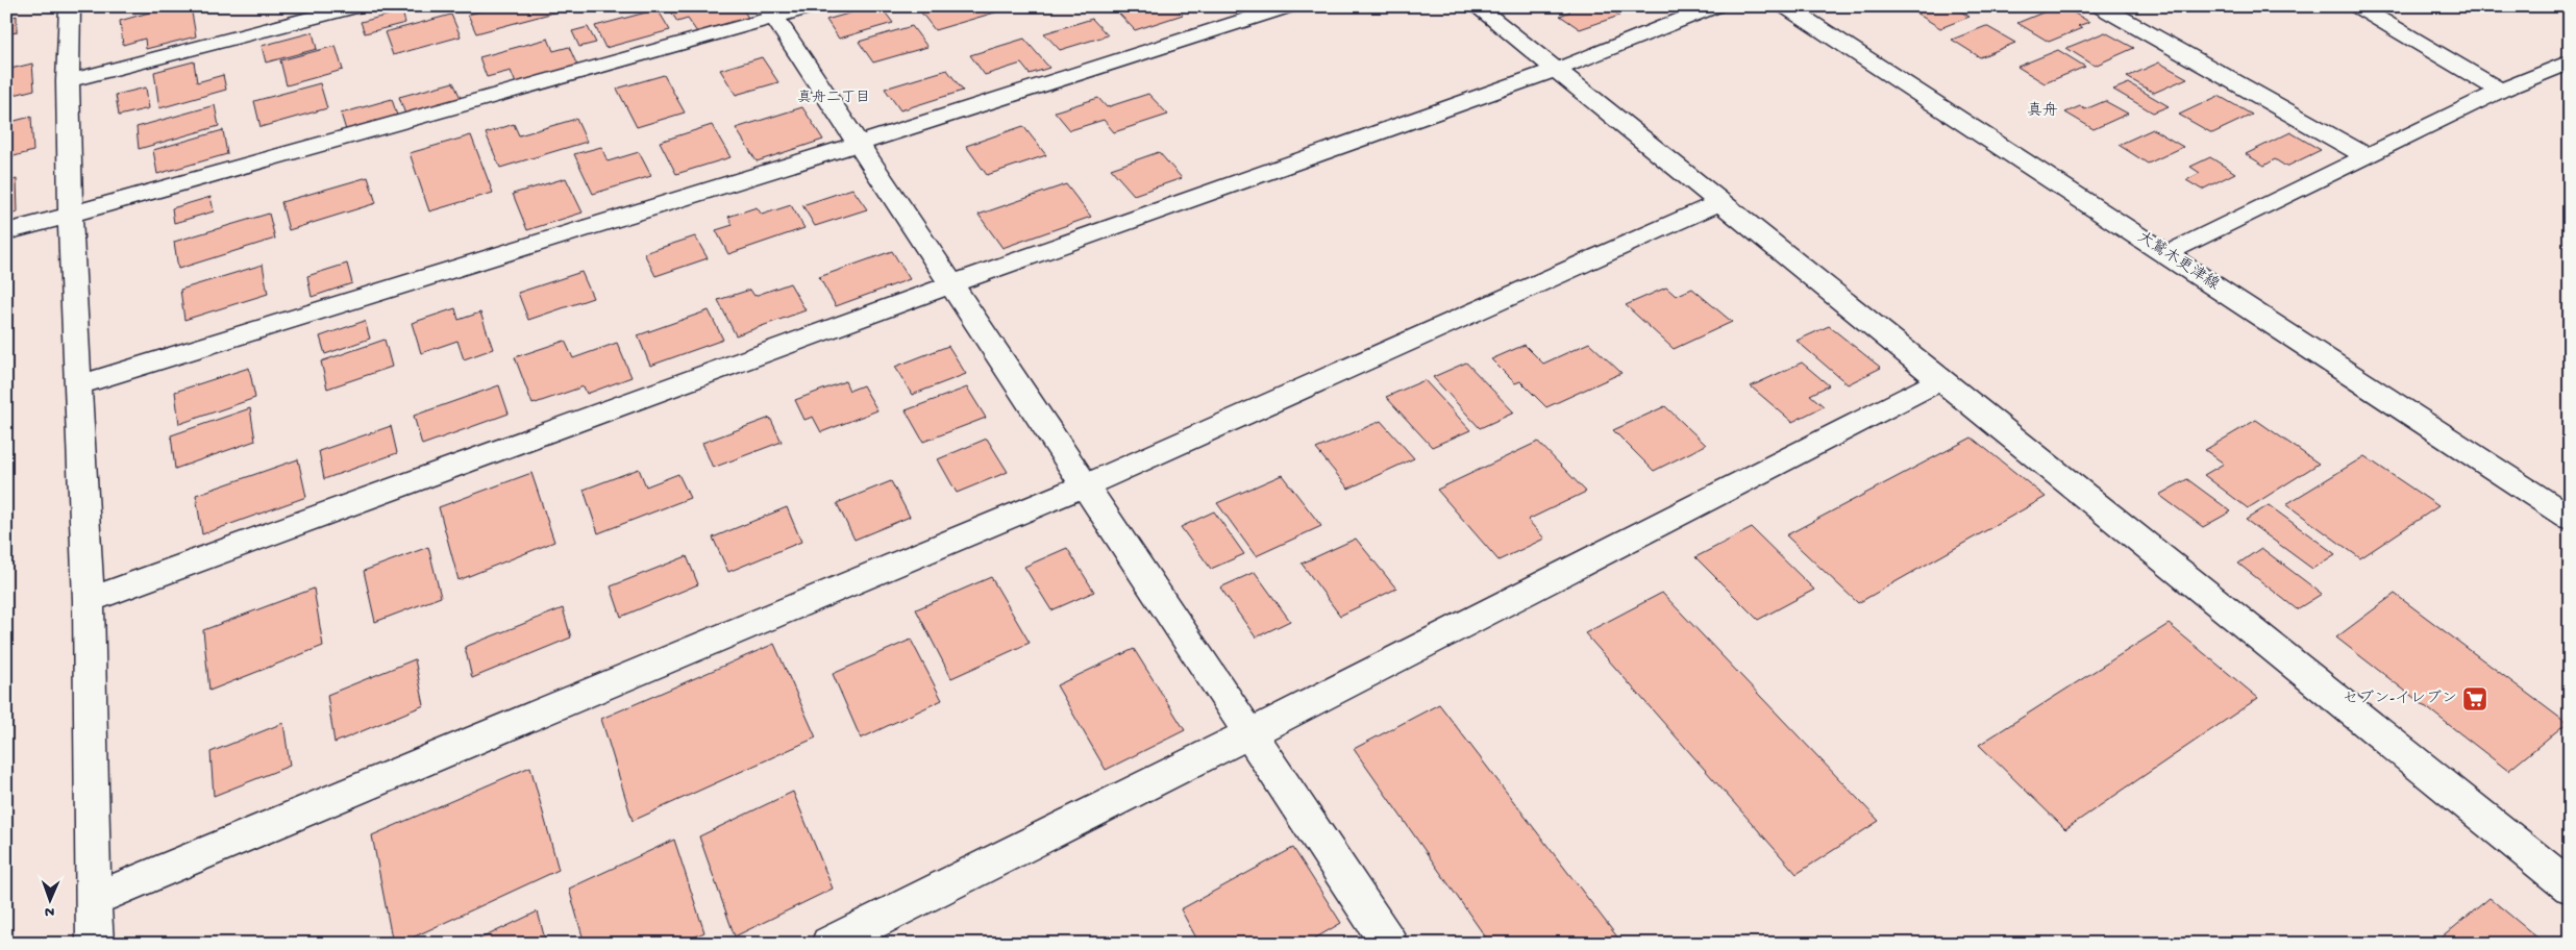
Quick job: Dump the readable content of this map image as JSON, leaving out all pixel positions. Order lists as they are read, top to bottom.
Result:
{
  "streets": {
    "street": ["大鷲木更津線"]
  },
  "districts": ["真舟二丁目", "真舟"],
  "places": {
    "supermarket": ["セブン-イレブン"]
  },
  "north": "bottom"
}
